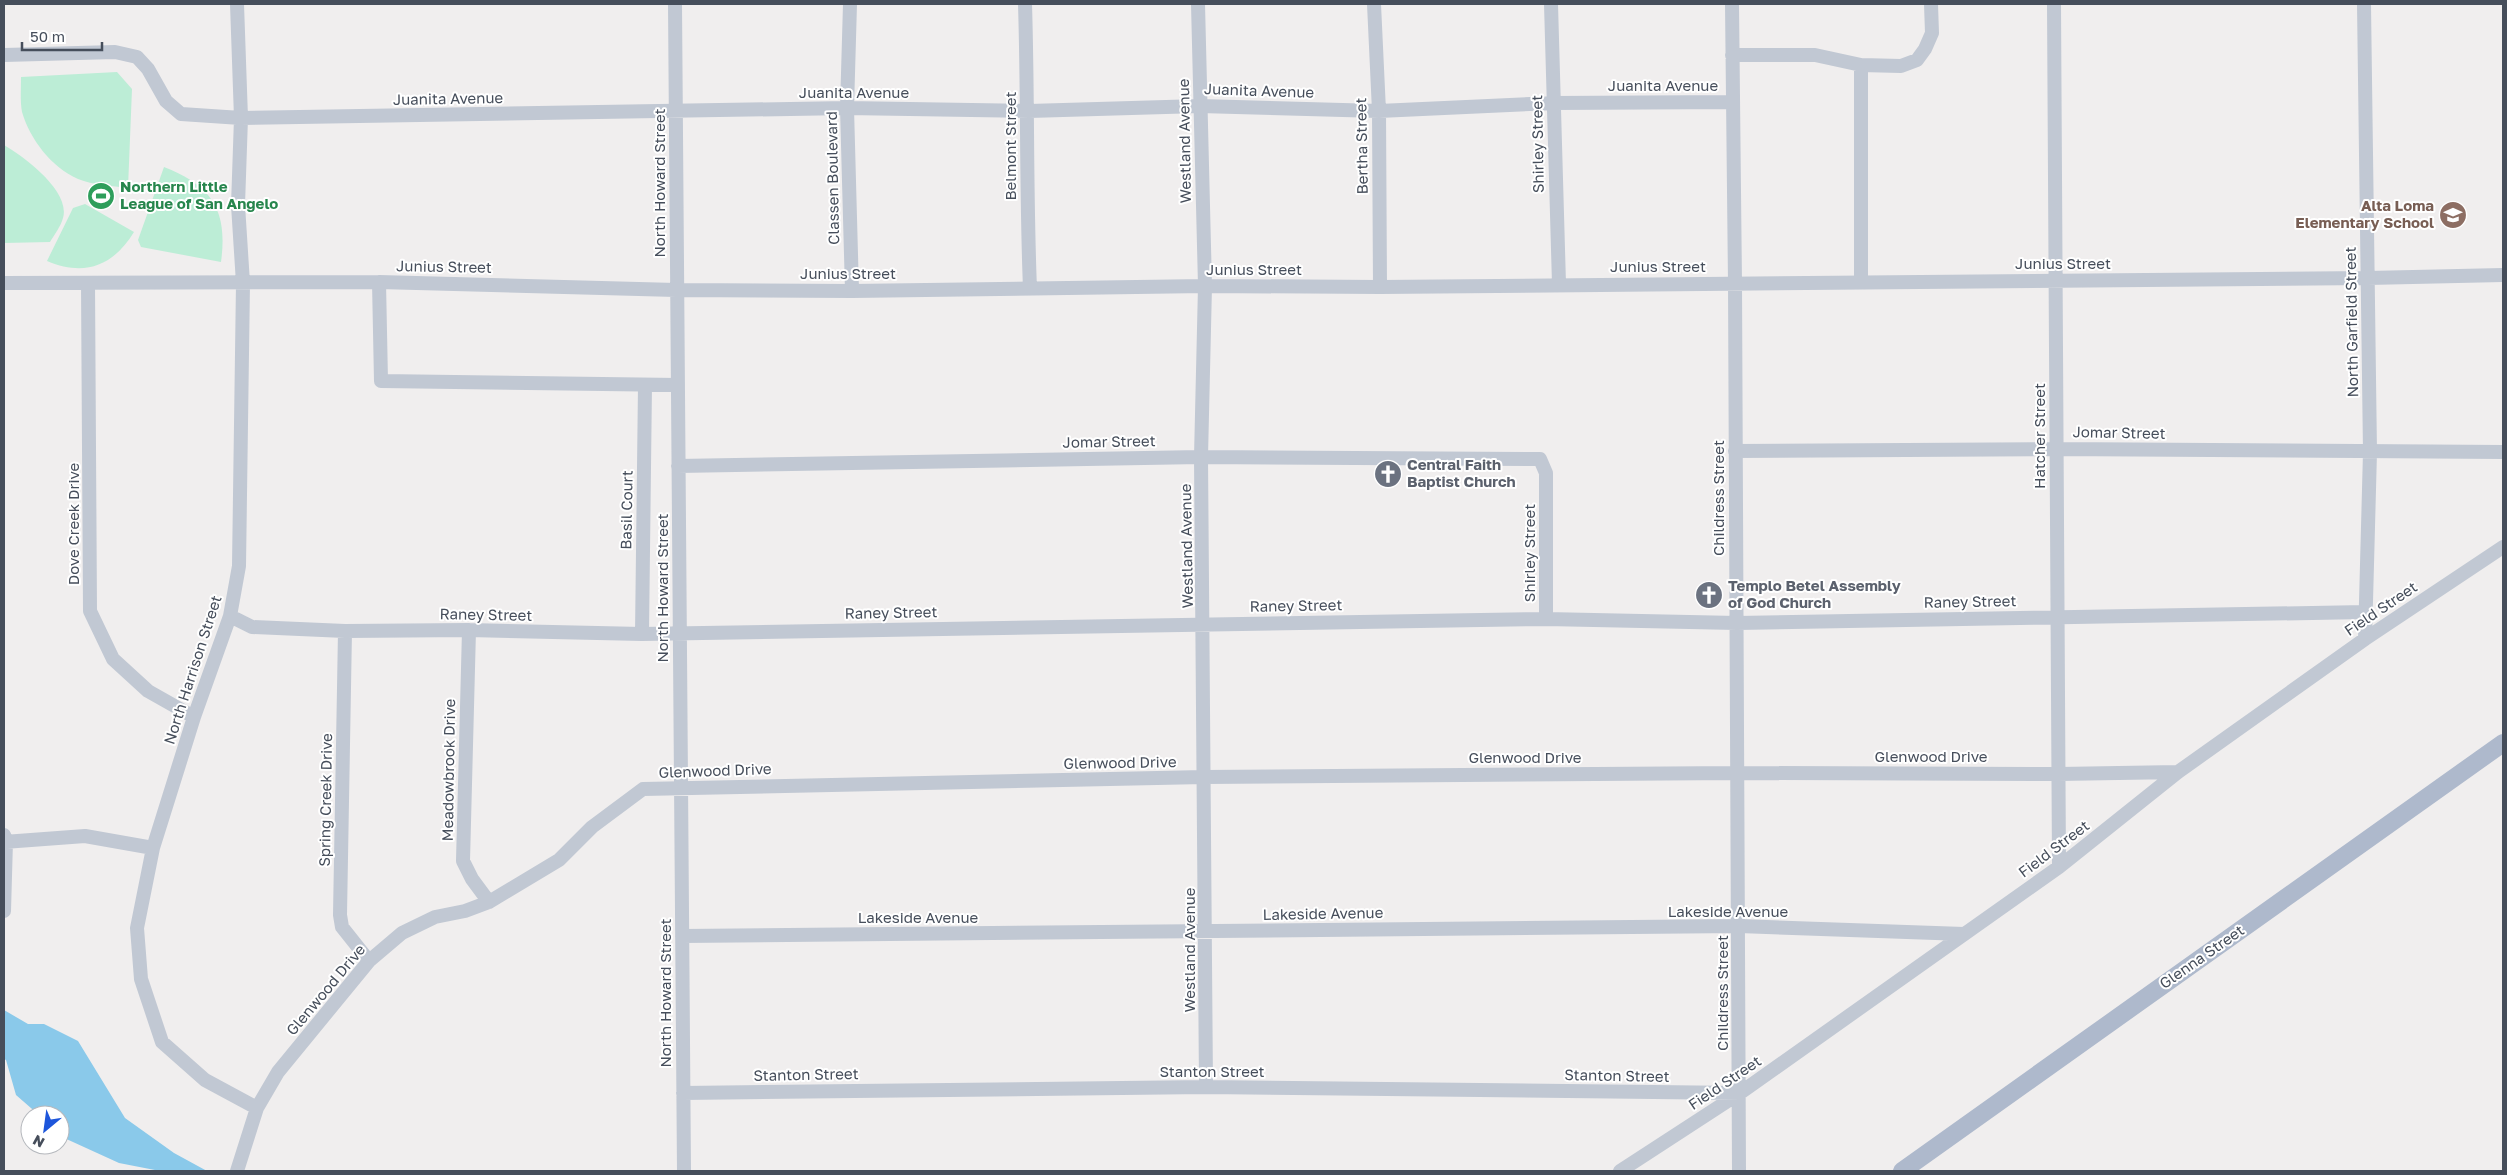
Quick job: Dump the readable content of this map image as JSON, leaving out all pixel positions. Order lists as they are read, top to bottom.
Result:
{
  "streets": {
    "main road": ["Glenna Street"],
    "street": [
      "Juanita Avenue",
      "Westland Avenue",
      "Shirley Street",
      "Belmont Street",
      "Bertha Street",
      "Classen Boulevard",
      "North Howard Street",
      "Junius Street",
      "North Garfield Street",
      "Jomar Street",
      "Hatcher Street",
      "Childress Street",
      "Basil Court",
      "Dove Creek Drive",
      "Raney Street",
      "Field Street",
      "North Harrison Street",
      "Glenwood Drive",
      "Meadowbrook Drive",
      "Spring Creek Drive",
      "Lakeside Avenue",
      "Stanton Street"
    ]
  },
  "crossings": [
    ["Juanita Avenue", "Westland Avenue"],
    ["Juanita Avenue", "Shirley Street"],
    ["Juanita Avenue", "Belmont Street"],
    ["Juanita Avenue", "Bertha Street"],
    ["Juanita Avenue", "Classen Boulevard"],
    ["Juanita Avenue", "North Howard Street"],
    ["Juanita Avenue", "Childress Street"],
    ["Juanita Avenue", "North Harrison Street"],
    ["Westland Avenue", "Junius Street"],
    ["Westland Avenue", "Jomar Street"],
    ["Westland Avenue", "Raney Street"],
    ["Westland Avenue", "Glenwood Drive"],
    ["Westland Avenue", "Lakeside Avenue"],
    ["Westland Avenue", "Stanton Street"],
    ["Shirley Street", "Junius Street"],
    ["Shirley Street", "Jomar Street"],
    ["Shirley Street", "Raney Street"],
    ["Belmont Street", "Junius Street"],
    ["Bertha Street", "Junius Street"],
    ["Classen Boulevard", "Junius Street"],
    ["North Howard Street", "Junius Street"],
    ["North Howard Street", "Jomar Street"],
    ["North Howard Street", "Raney Street"],
    ["North Howard Street", "Glenwood Drive"],
    ["North Howard Street", "Lakeside Avenue"],
    ["North Howard Street", "Stanton Street"],
    ["Junius Street", "North Garfield Street"],
    ["Junius Street", "Hatcher Street"],
    ["Junius Street", "Childress Street"],
    ["Junius Street", "Dove Creek Drive"],
    ["Junius Street", "North Harrison Street"],
    ["North Garfield Street", "Jomar Street"],
    ["North Garfield Street", "Raney Street"],
    ["North Garfield Street", "Field Street"],
    ["Jomar Street", "Hatcher Street"],
    ["Jomar Street", "Childress Street"],
    ["Hatcher Street", "Raney Street"],
    ["Hatcher Street", "Field Street"],
    ["Hatcher Street", "Glenwood Drive"],
    ["Childress Street", "Raney Street"],
    ["Childress Street", "Field Street"],
    ["Childress Street", "Glenwood Drive"],
    ["Childress Street", "Lakeside Avenue"],
    ["Childress Street", "Stanton Street"],
    ["Basil Court", "Raney Street"],
    ["Dove Creek Drive", "North Harrison Street"],
    ["Raney Street", "North Harrison Street"],
    ["Raney Street", "Meadowbrook Drive"],
    ["Raney Street", "Spring Creek Drive"],
    ["Field Street", "Glenwood Drive"],
    ["Field Street", "Lakeside Avenue"],
    ["Field Street", "Stanton Street"],
    ["North Harrison Street", "Glenwood Drive"],
    ["Glenwood Drive", "Meadowbrook Drive"],
    ["Glenwood Drive", "Spring Creek Drive"]
  ],
  "places": {
    "sports": ["Northern Little League of San Angelo"],
    "school or university": ["Alta Loma Elementary School"],
    "church": ["Central Faith Baptist Church", "Templo Betel Assembly of God Church"]
  },
  "scale_bar": "50 m",
  "north": "bottom left"
}
